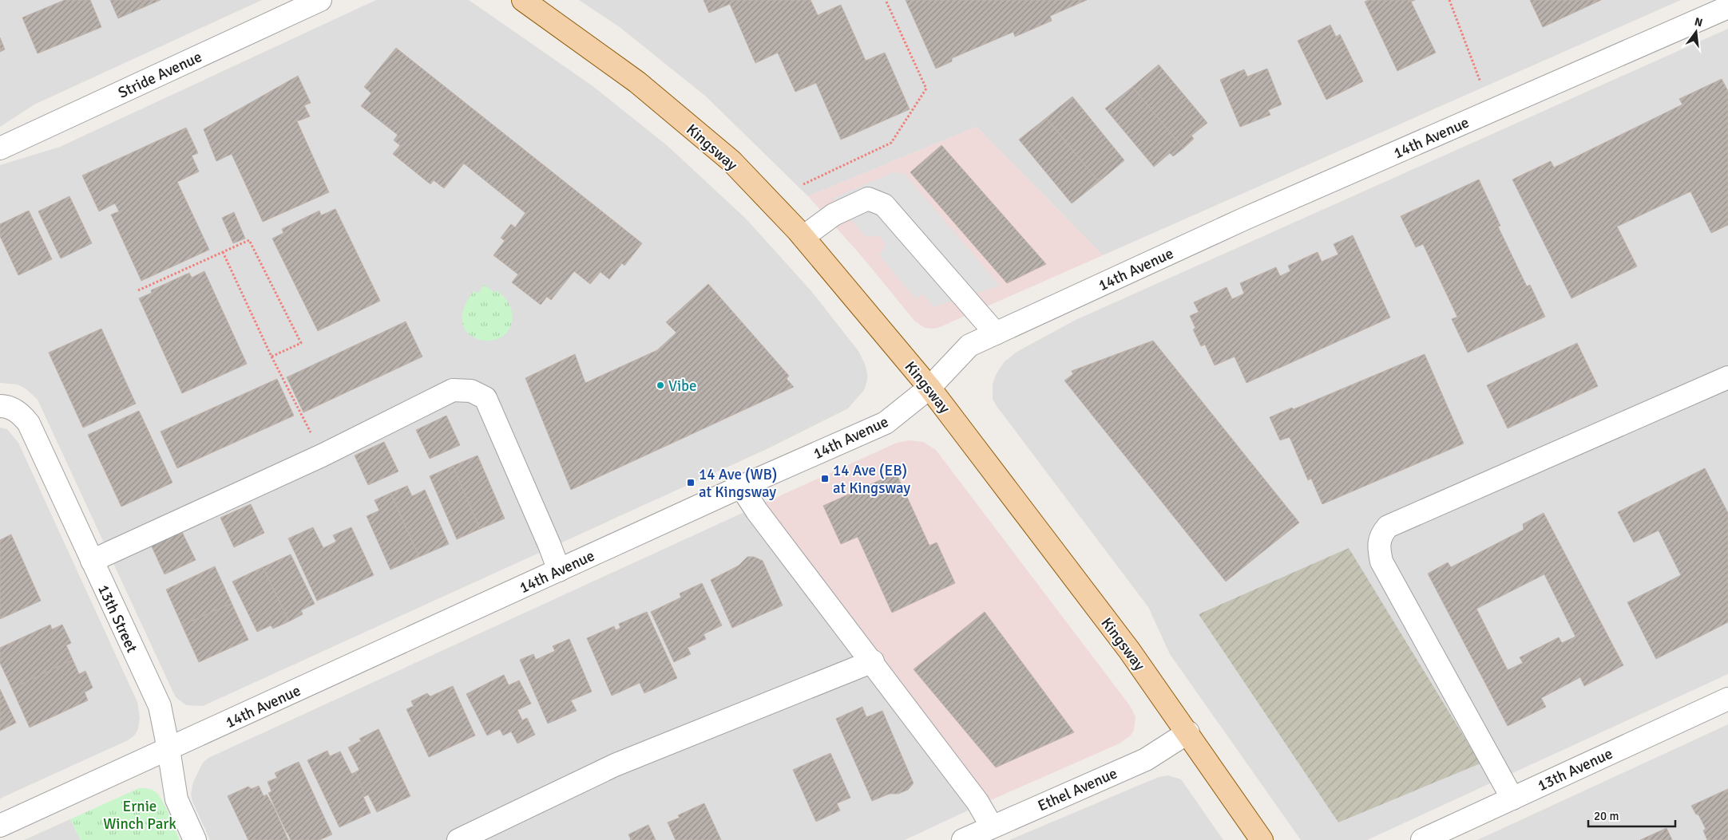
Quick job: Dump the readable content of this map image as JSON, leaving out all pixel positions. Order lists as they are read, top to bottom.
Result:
{
  "streets": {
    "main road": ["Kingsway"],
    "street": [
      "Stride Avenue",
      "14th Avenue",
      "13th Street",
      "13th Avenue",
      "Ethel Avenue"
    ]
  },
  "crossings": [
    ["14th Avenue", "Kingsway"],
    ["14th Avenue", "13th Street"],
    ["Kingsway", "Ethel Avenue"]
  ],
  "parks": ["Ernie Winch Park"],
  "places": {
    "other": ["Vibe"],
    "transit": ["14 Ave (EB) at Kingsway", "14 Ave (WB) at Kingsway"]
  },
  "scale_bar": "20 m",
  "north": "top"
}
